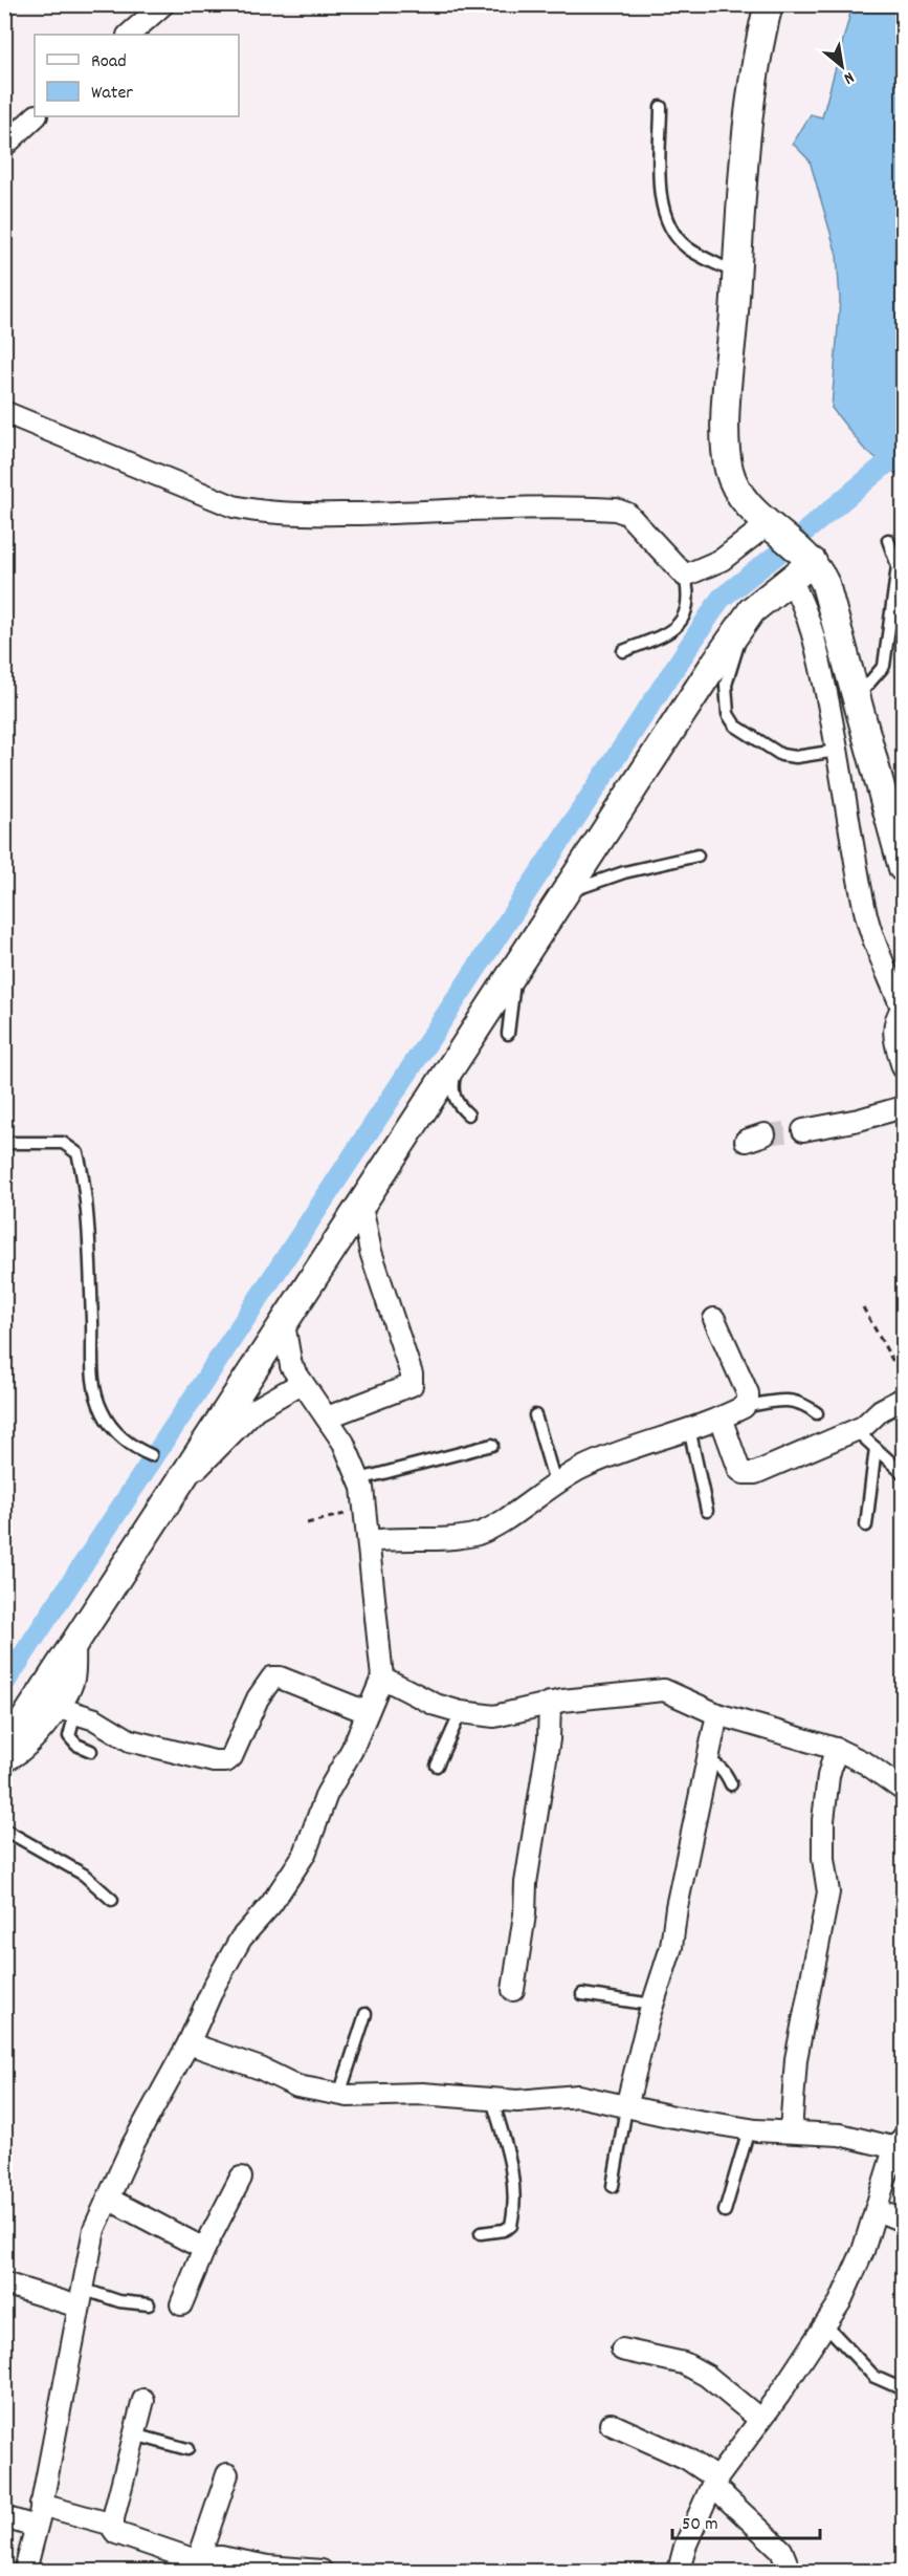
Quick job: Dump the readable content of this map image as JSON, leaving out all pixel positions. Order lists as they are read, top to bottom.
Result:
{
  "legend": ["Road", "Water"],
  "scale_bar": "50 m",
  "north": "bottom right"
}
